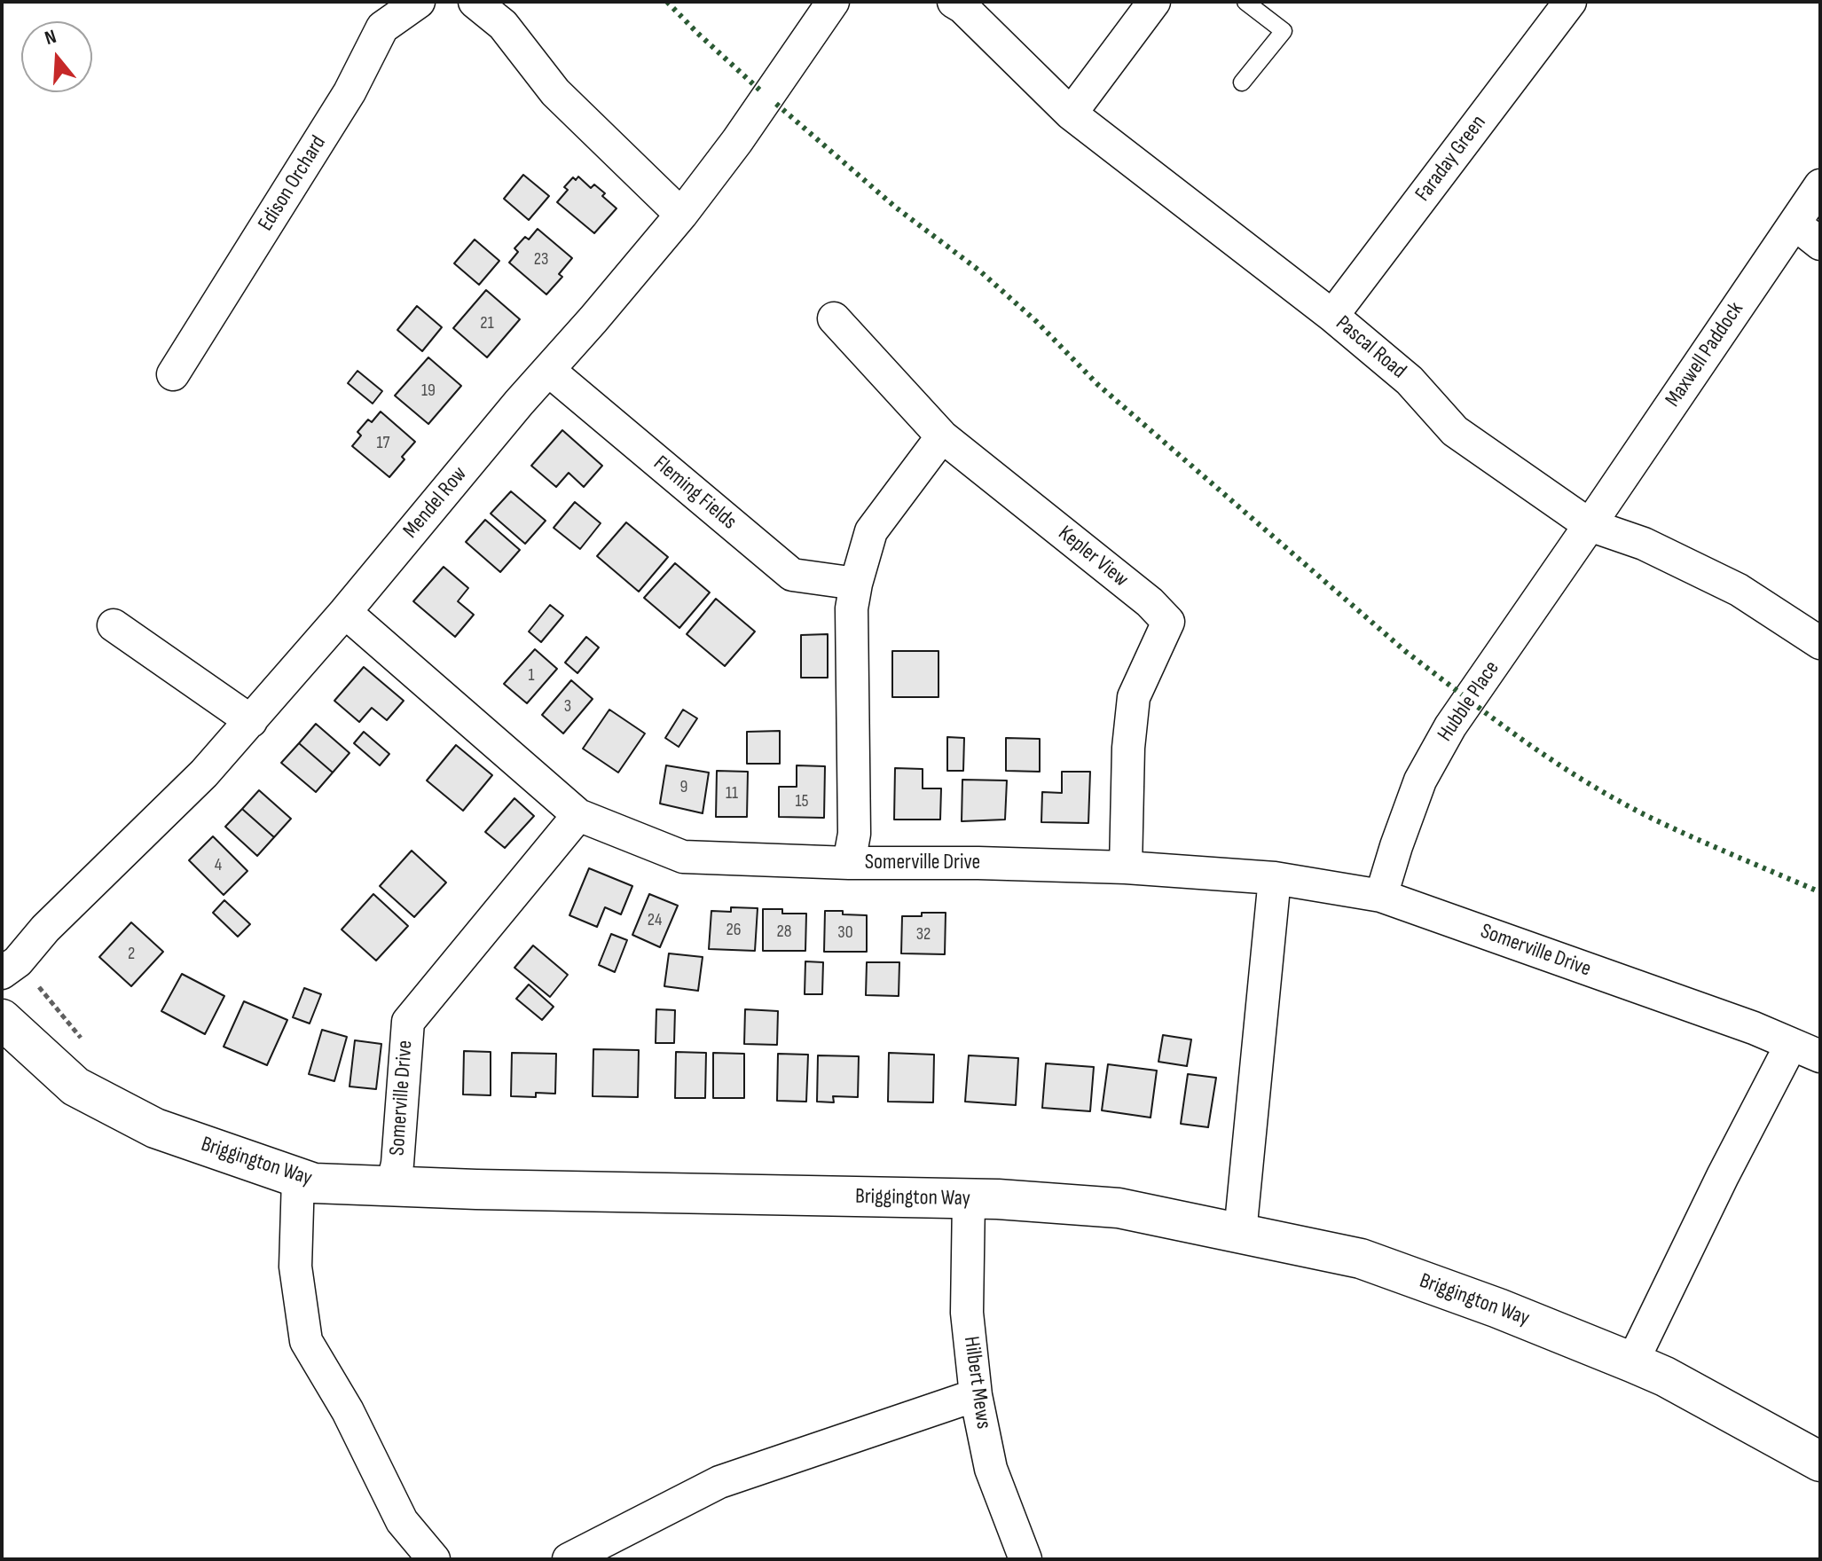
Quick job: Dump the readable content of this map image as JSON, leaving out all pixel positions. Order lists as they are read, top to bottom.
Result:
{
  "streets": {
    "street": [
      "Faraday Green",
      "Edison Orchard",
      "Pascal Road",
      "Maxwell Paddock",
      "Fleming Fields",
      "Mendel Row",
      "Kepler View",
      "Hubble Place",
      "Somerville Drive",
      "Briggington Way",
      "Hilbert Mews"
    ]
  },
  "crossings": [
    ["Faraday Green", "Pascal Road"],
    ["Pascal Road", "Maxwell Paddock"],
    ["Pascal Road", "Hubble Place"],
    ["Maxwell Paddock", "Hubble Place"],
    ["Fleming Fields", "Mendel Row"],
    ["Mendel Row", "Somerville Drive"],
    ["Kepler View", "Somerville Drive"],
    ["Hubble Place", "Somerville Drive"],
    ["Somerville Drive", "Briggington Way"],
    ["Briggington Way", "Hilbert Mews"]
  ],
  "house_numbers": [
    "23",
    "21",
    "19",
    "17",
    "1",
    "3",
    "9",
    "11",
    "15",
    "4",
    "24",
    "26",
    "28",
    "30",
    "32",
    "2"
  ],
  "north": "top"
}
